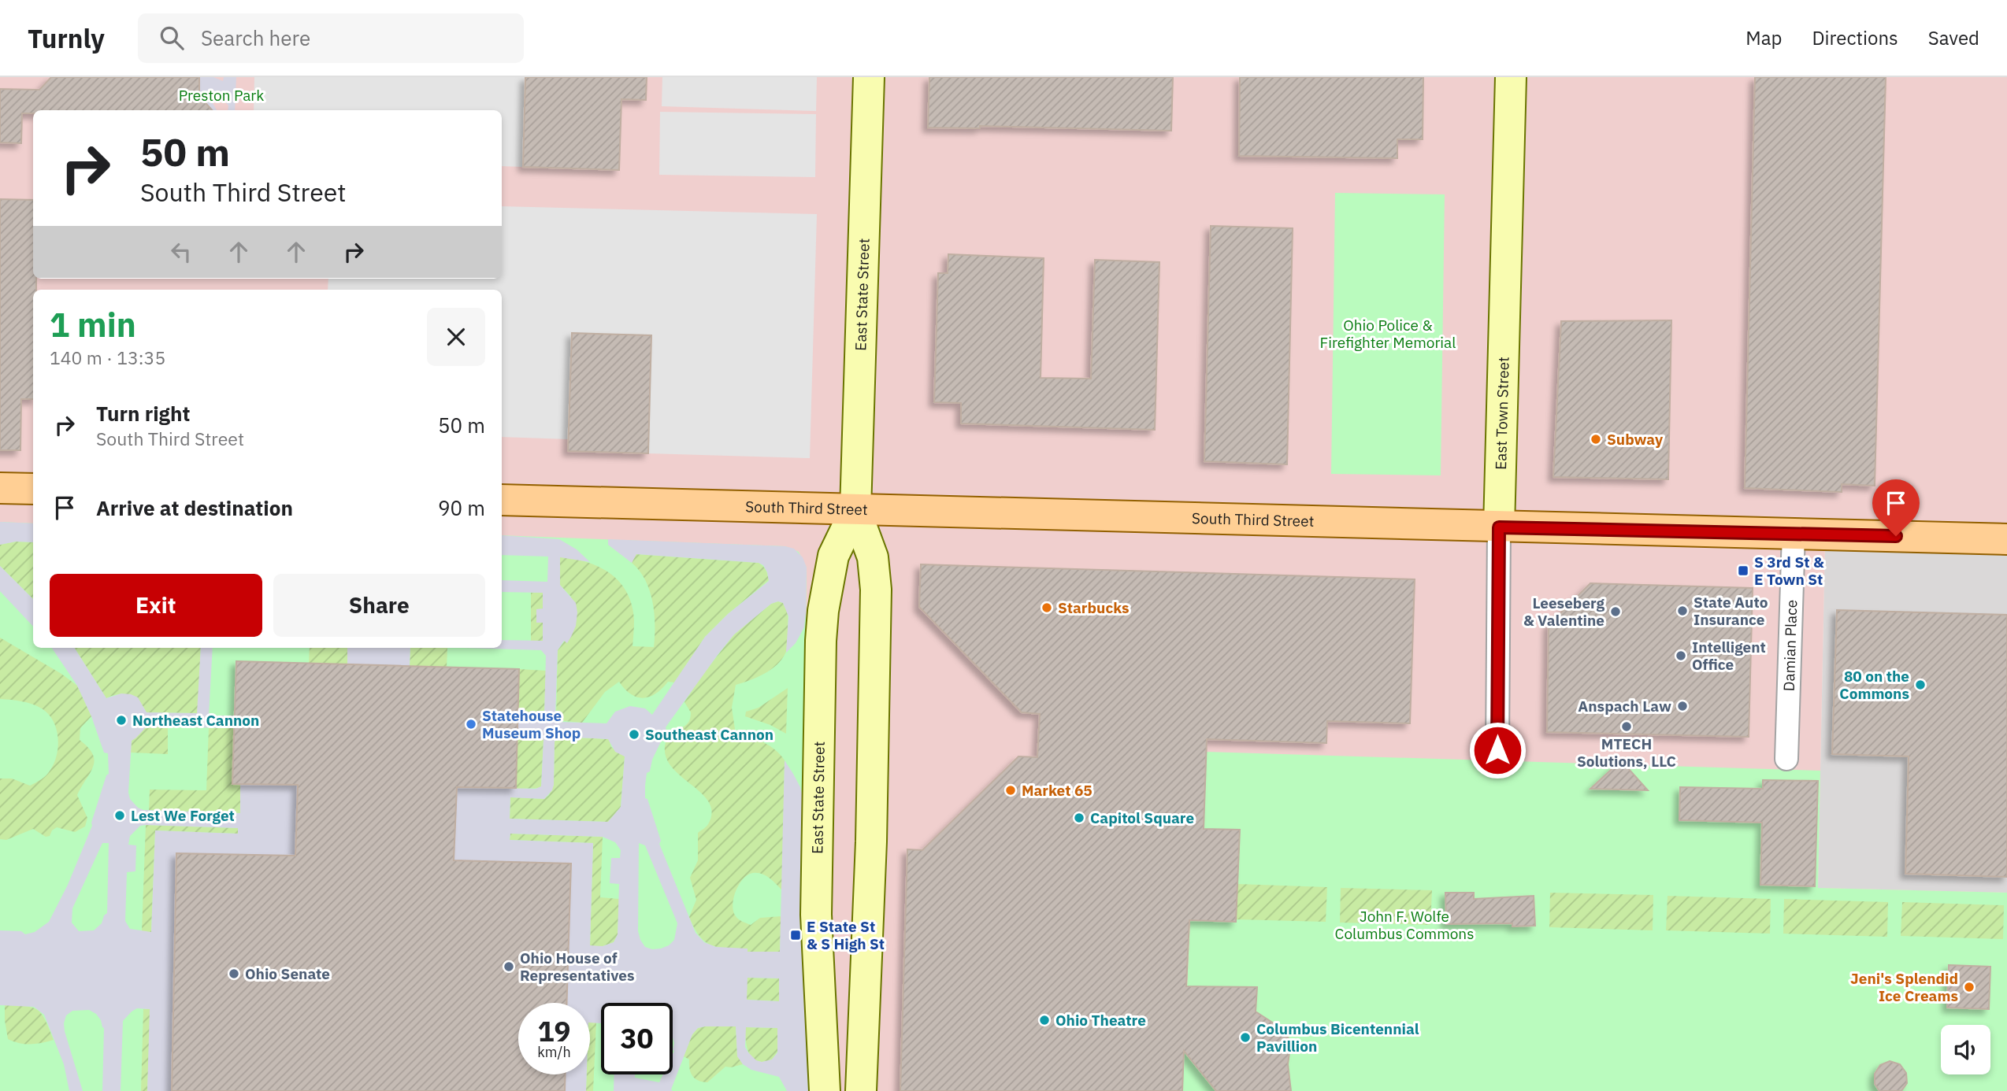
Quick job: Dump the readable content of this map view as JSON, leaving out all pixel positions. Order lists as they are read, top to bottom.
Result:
{
  "streets": {
    "main road": ["South Third Street"],
    "street": ["East State Street", "East Town Street", "Damian Place"]
  },
  "crossings": [
    ["East State Street", "South Third Street"],
    ["East Town Street", "South Third Street"],
    ["South Third Street", "Damian Place"]
  ],
  "parks": ["Preston Park", "Ohio Police & Firefighter Memorial", "John F. Wolfe Columbus Commons"],
  "places": {
    "other": [
      "Subway",
      "Starbucks",
      "State Auto Insurance",
      "Leeseberg & Valentine",
      "Intelligent Office",
      "80 on the Commons",
      "Anspach Law",
      "Northeast Cannon",
      "Statehouse Museum Shop",
      "MTECH Solutions, LLC",
      "Southeast Cannon",
      "Market 65",
      "Lest We Forget",
      "Capitol Square",
      "Ohio House of Representatives",
      "Ohio Senate",
      "Jeni's Splendid Ice Creams",
      "Ohio Theatre",
      "Columbus Bicentennial Pavillion"
    ],
    "transit": ["S 3rd St & E Town St", "E State St & S High St"]
  },
  "page": {
    "header": "Turnly",
    "search": "Search here",
    "nav": ["Map", "Directions", "Saved"],
    "turn": ["50 m", "South Third Street"],
    "heading": ["1 min", "140 m · 13:35"],
    "list": [
      {
        "name": "Turn right",
        "note": "South Third Street",
        "value": "50 m"
      },
      {
        "name": "Arrive at destination",
        "value": "90 m"
      }
    ],
    "buttons": ["Exit", "Share"],
    "speed": "19 km/h",
    "limit": "30"
  }
}
